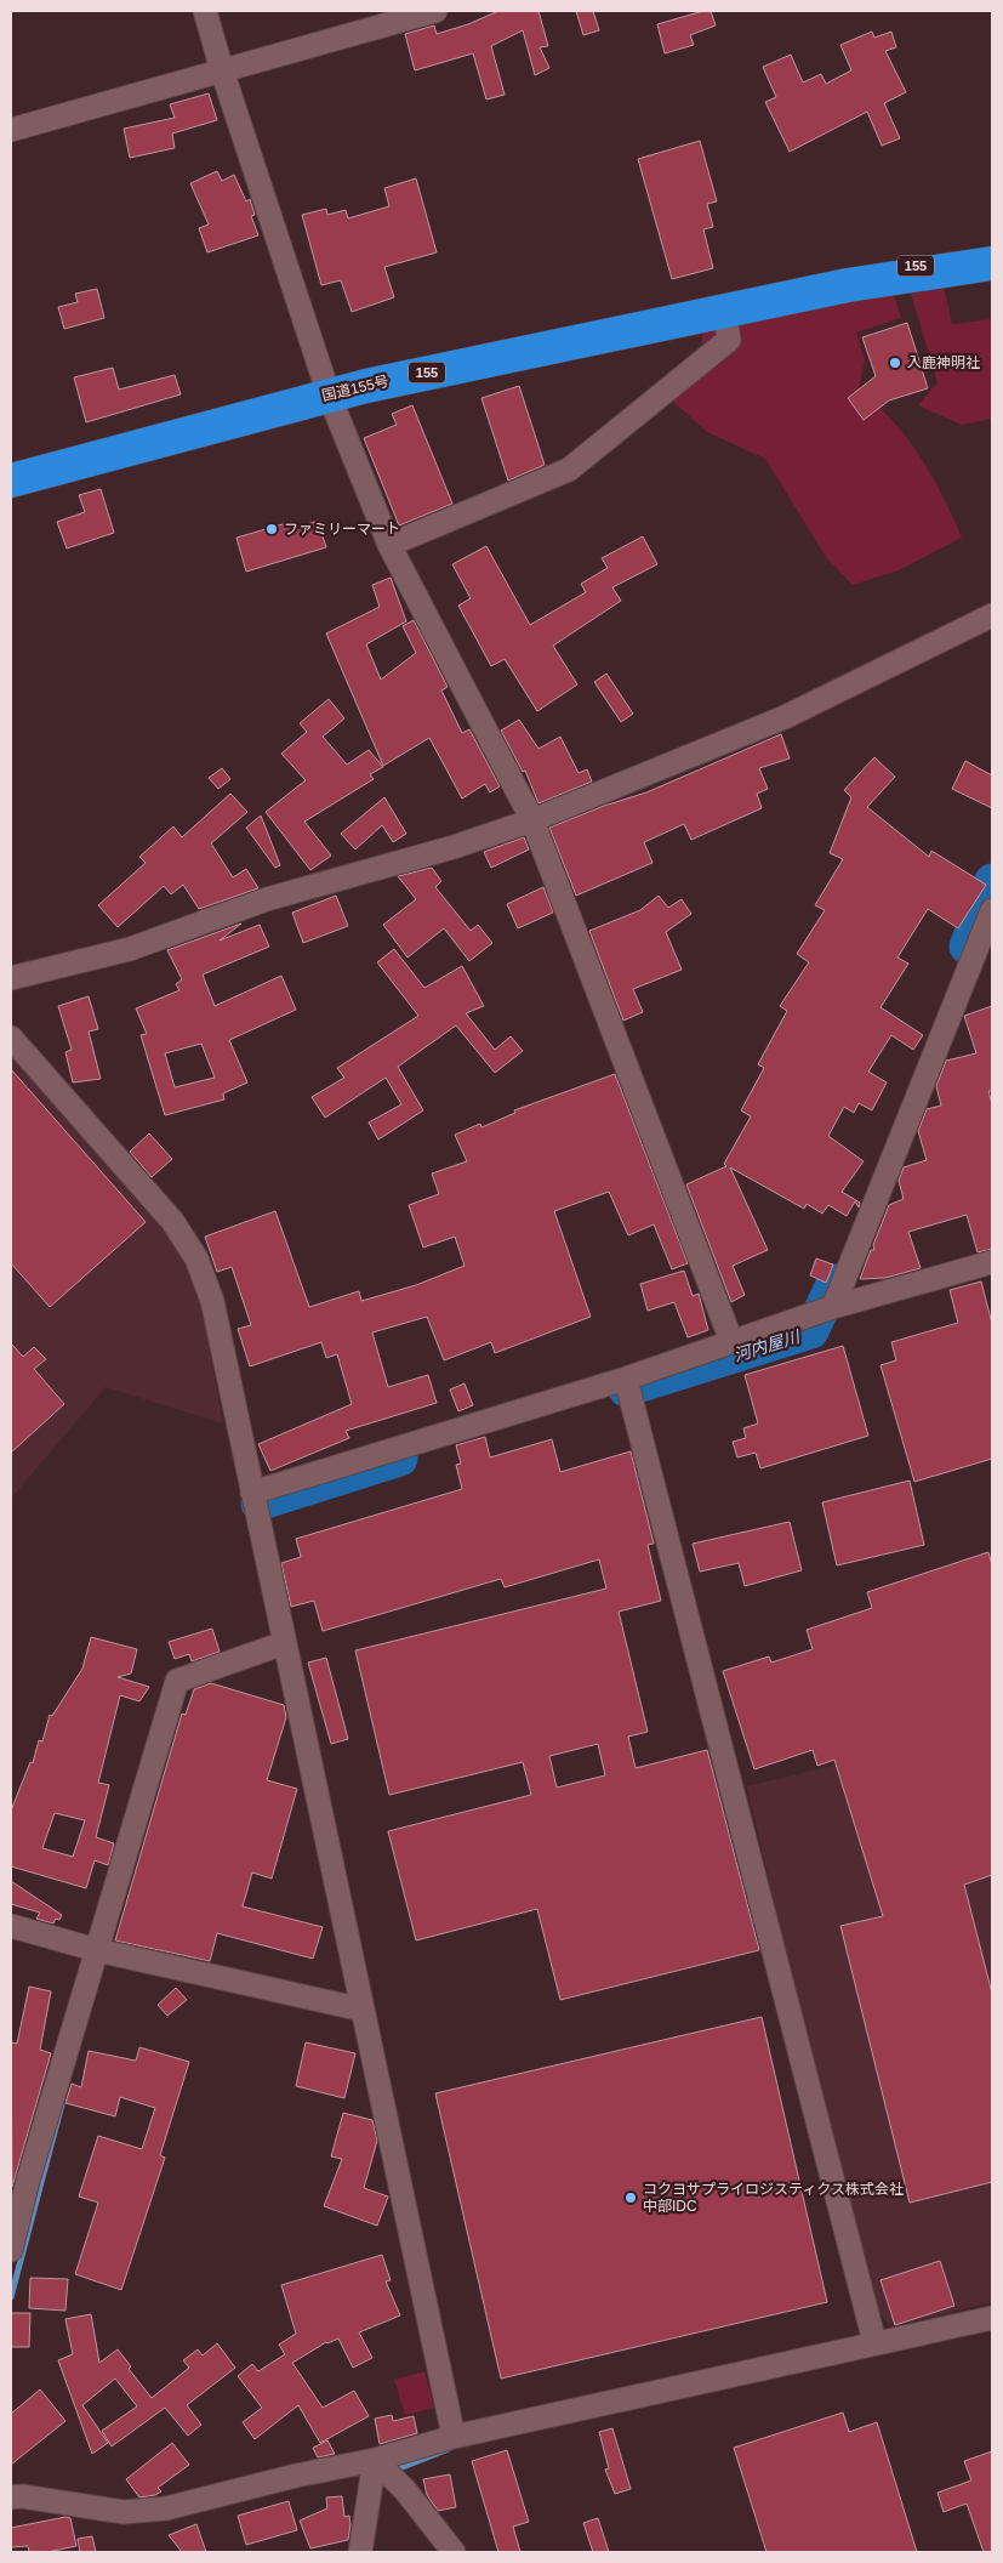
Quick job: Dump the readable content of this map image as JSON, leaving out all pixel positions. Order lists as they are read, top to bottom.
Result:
{
  "streets": {
    "highway": ["155", "国道155号"]
  },
  "water": ["河内屋川"],
  "places": ["入鹿神明社", "ファミリーマート", "コクヨサプライロジスティクス株式会社 中部IDC"]
}
